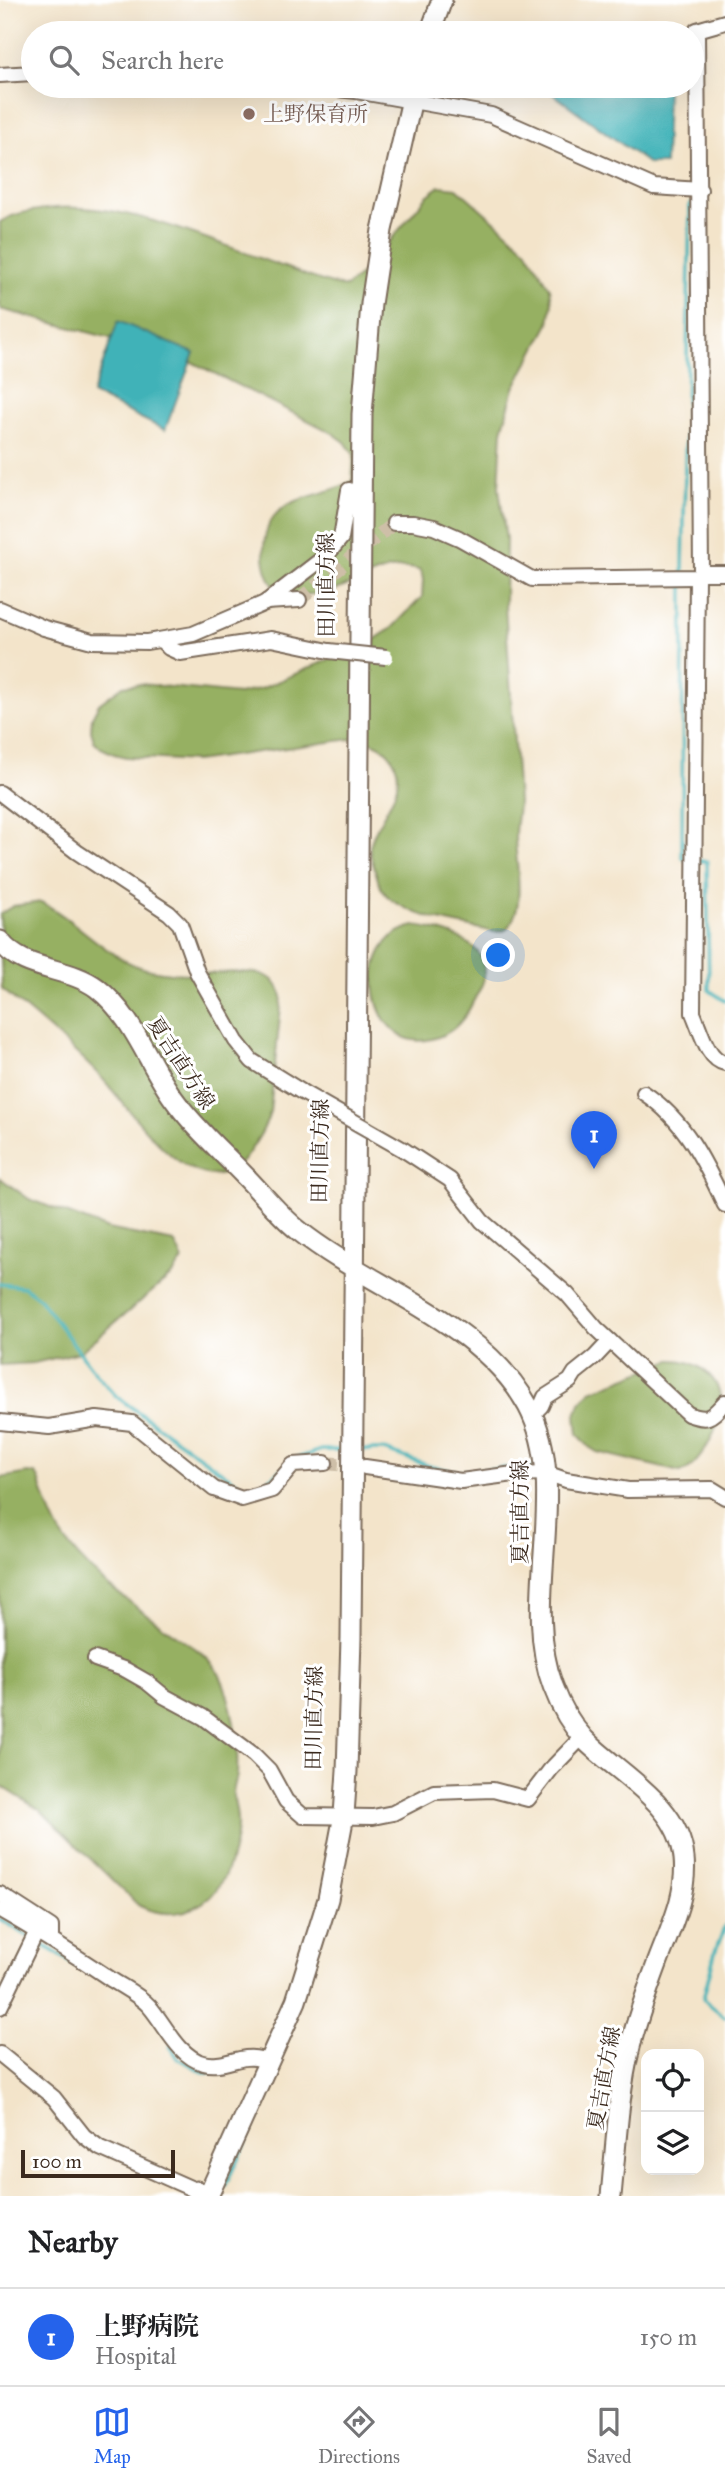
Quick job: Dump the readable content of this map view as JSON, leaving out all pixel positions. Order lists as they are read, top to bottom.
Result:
{
  "streets": {
    "main road": ["田川直方線", "夏吉直方線"]
  },
  "crossings": [
    ["田川直方線", "夏吉直方線"]
  ],
  "places": ["上野保育所"],
  "scale_bar": "100 m",
  "page": {
    "search": "Search here",
    "pins": "1",
    "scale": "100 m",
    "heading": "Nearby",
    "list": [
      {
        "mark": "1",
        "name": "上野病院",
        "note": "Hospital",
        "value": "150 m"
      }
    ],
    "nav": ["Map", "Directions", "Saved"]
  }
}
